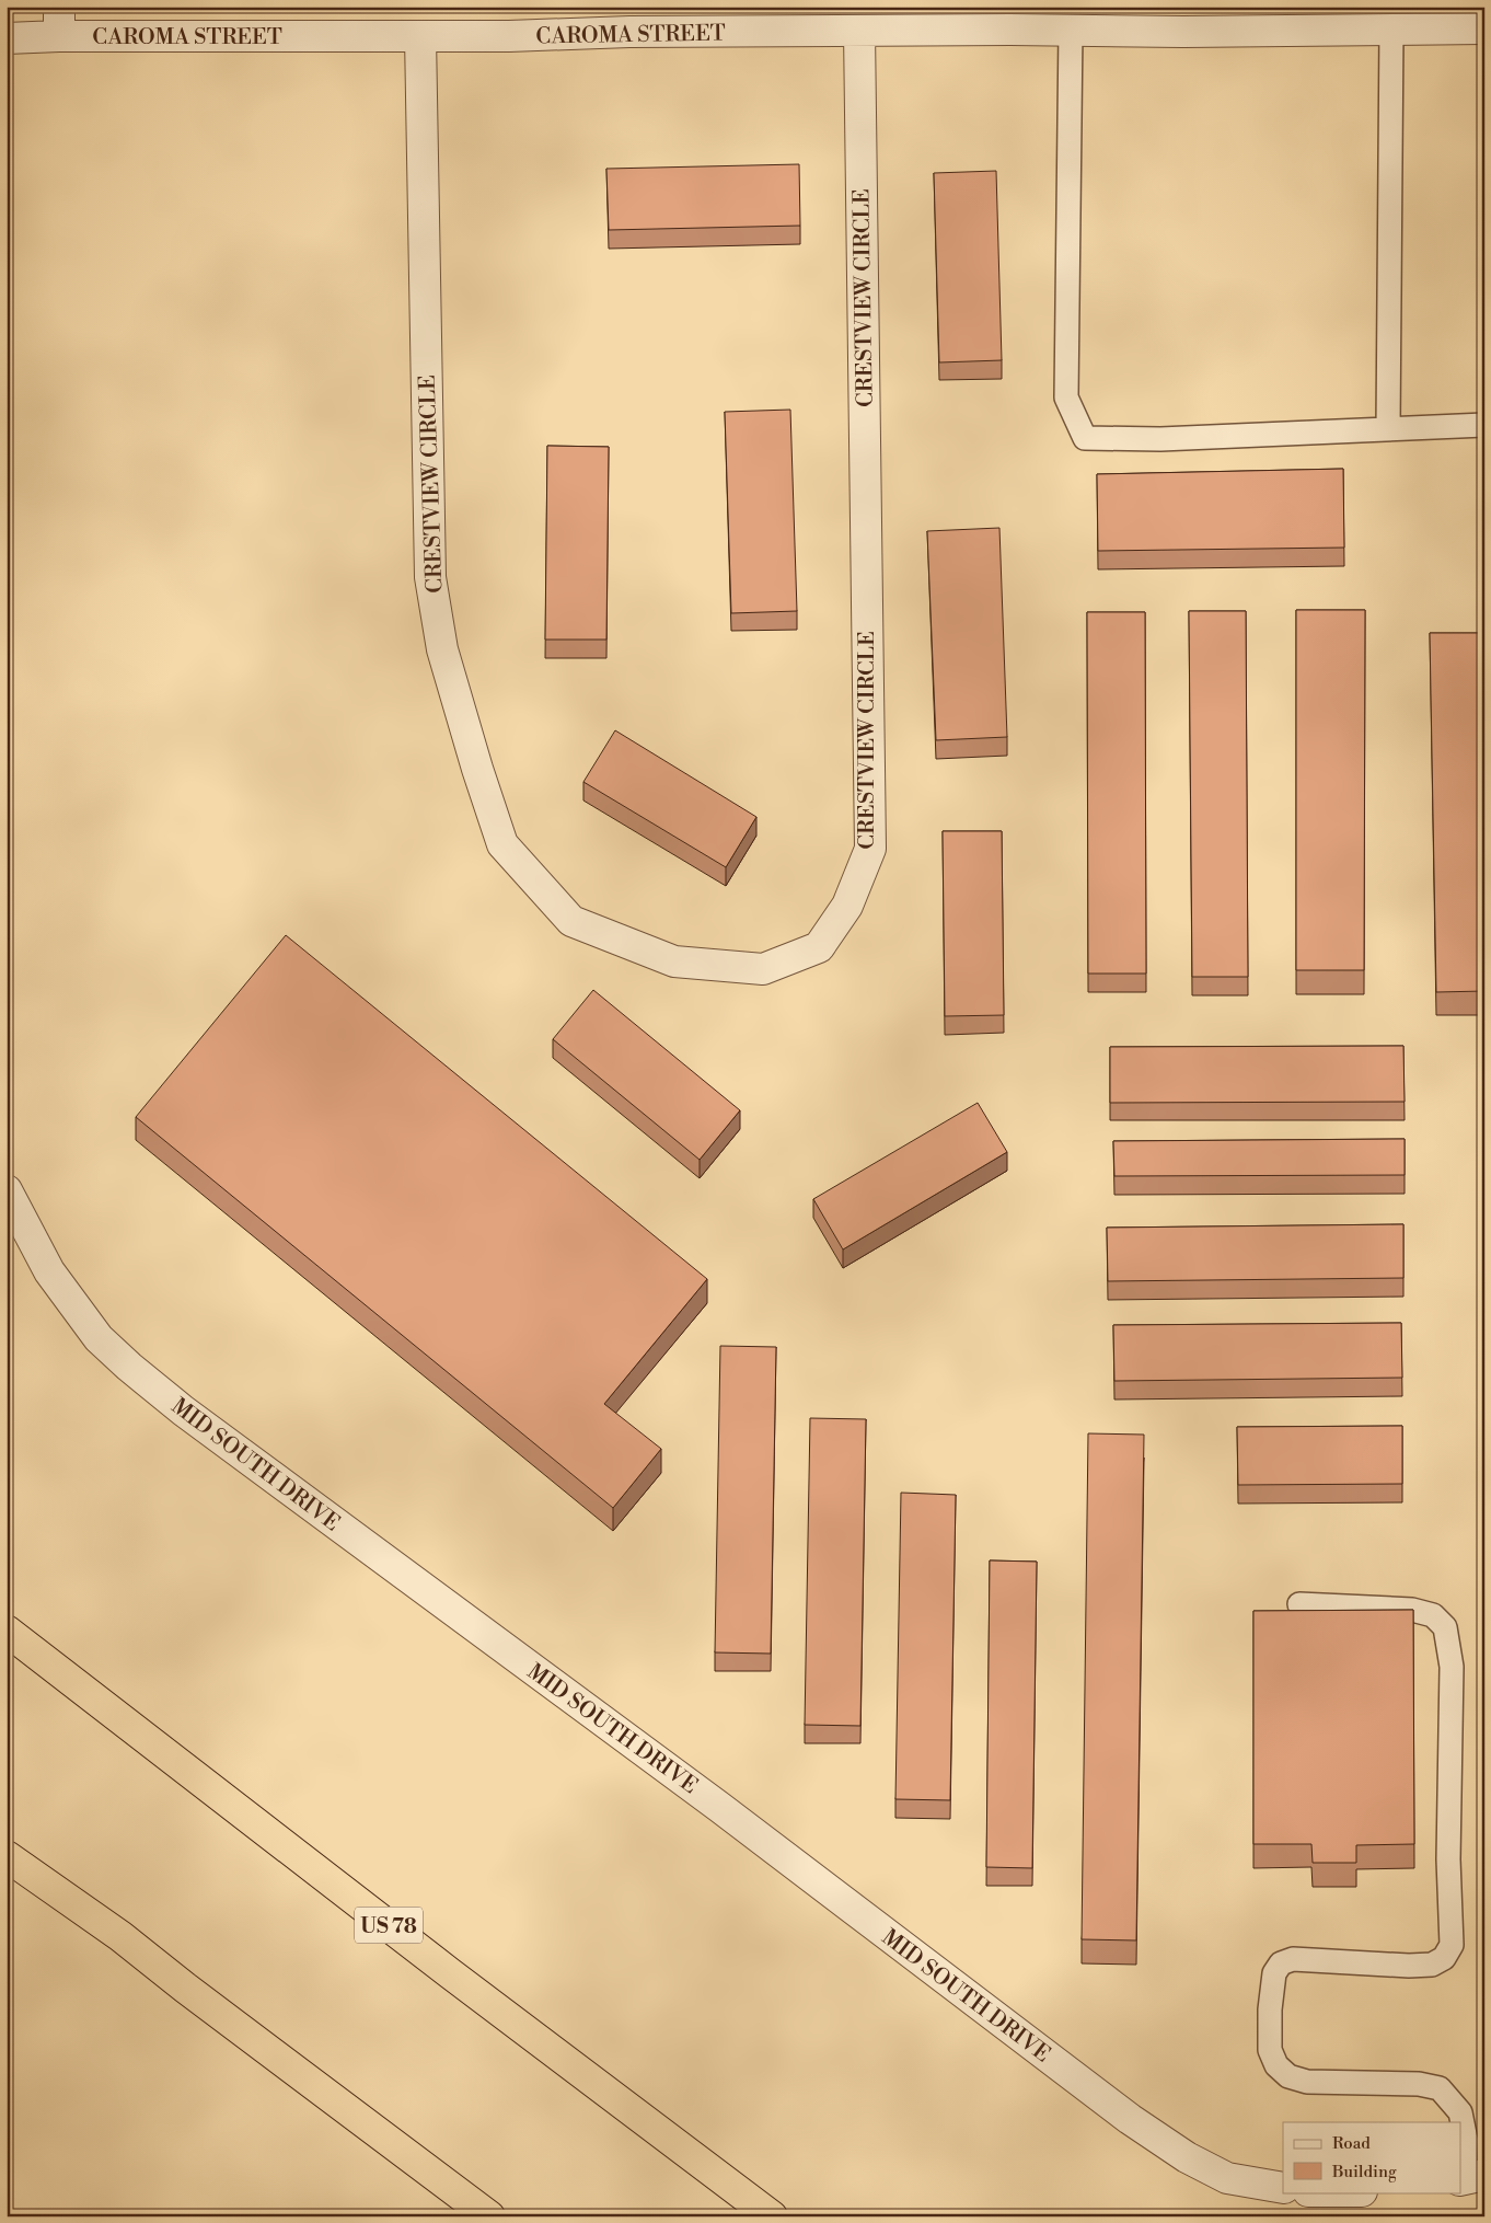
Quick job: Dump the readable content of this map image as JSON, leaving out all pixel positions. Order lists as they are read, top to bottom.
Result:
{
  "streets": {
    "highway": ["US 78"],
    "street": ["CAROMA STREET", "CRESTVIEW CIRCLE", "MID SOUTH DRIVE"]
  },
  "crossings": [
    ["CAROMA STREET", "CRESTVIEW CIRCLE"]
  ],
  "legend": ["Road", "Building"]
}
